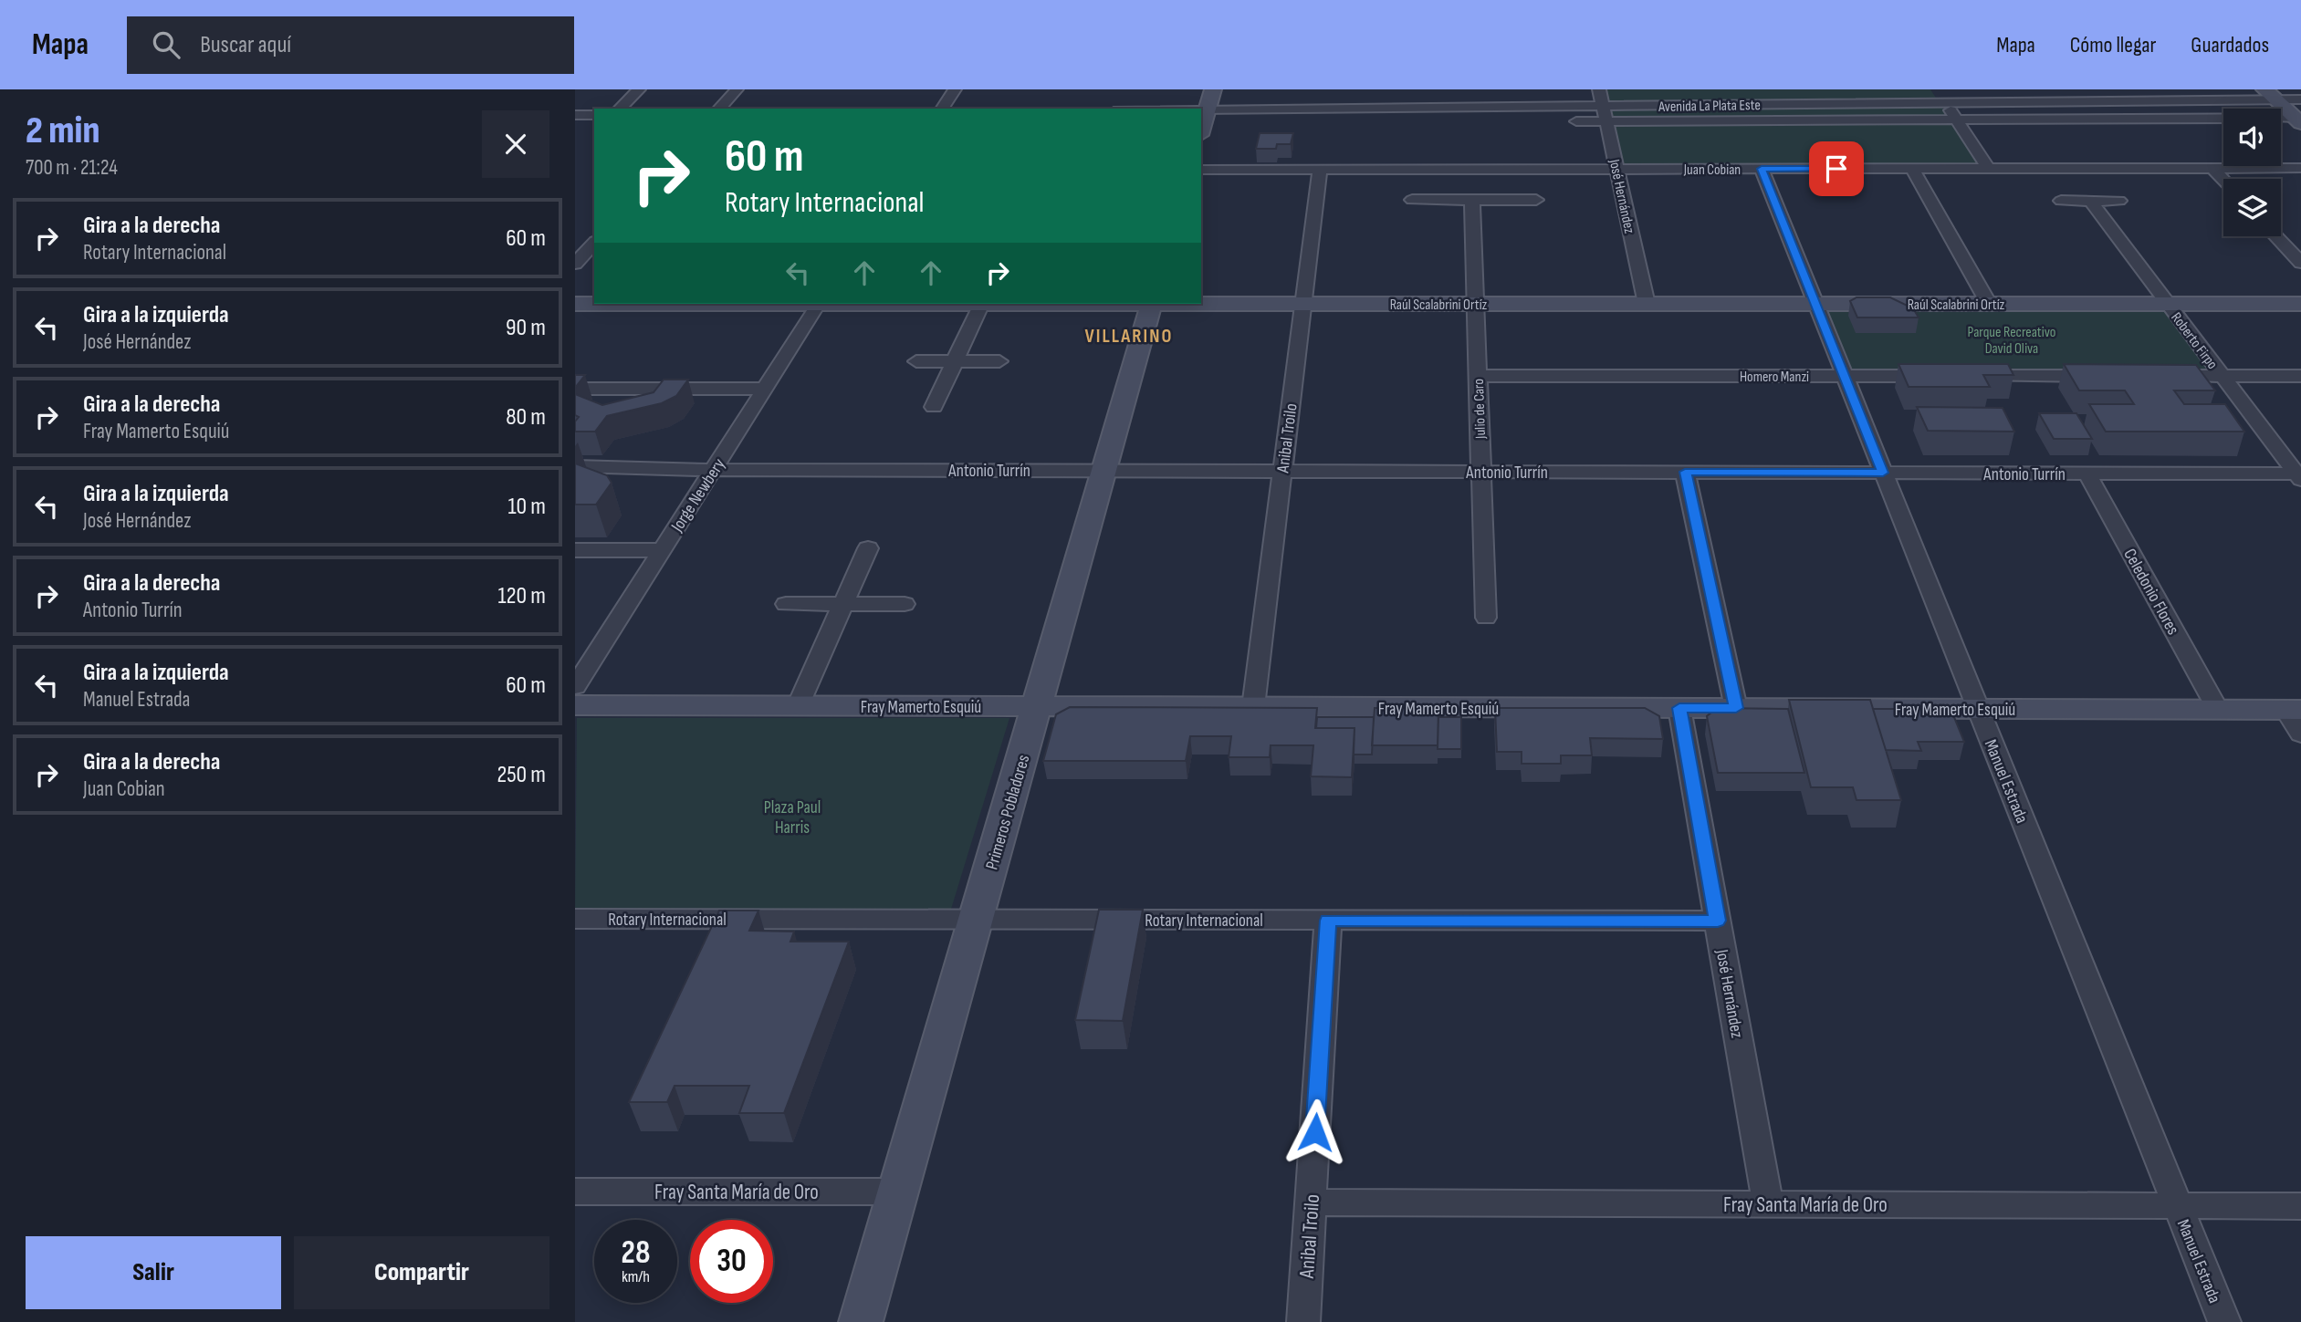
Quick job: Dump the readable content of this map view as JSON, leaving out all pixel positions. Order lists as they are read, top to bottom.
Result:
{
  "streets": {
    "street": [
      "Avenida La Plata Este",
      "Juan Cobian",
      "José Hernández",
      "Raúl Scalabrini Ortíz",
      "Roberto Firpo",
      "Homero Manzi",
      "Julio de Caro",
      "Anibal Troilo",
      "Antonio Turrín",
      "Jorge Newbery",
      "Celedonio Flores",
      "Fray Mamerto Esquiú",
      "Manuel Estrada",
      "Primeros Pobladores",
      "Rotary Internacional",
      "Fray Santa María de Oro"
    ]
  },
  "crossings": [
    ["Avenida La Plata Este", "José Hernández"],
    ["Juan Cobian", "José Hernández"],
    ["Juan Cobian", "Anibal Troilo"],
    ["Juan Cobian", "Manuel Estrada"],
    ["José Hernández", "Raúl Scalabrini Ortíz"],
    ["José Hernández", "Fray Mamerto Esquiú"],
    ["José Hernández", "Rotary Internacional"],
    ["José Hernández", "Fray Santa María de Oro"],
    ["Raúl Scalabrini Ortíz", "Roberto Firpo"],
    ["Raúl Scalabrini Ortíz", "Julio de Caro"],
    ["Raúl Scalabrini Ortíz", "Anibal Troilo"],
    ["Raúl Scalabrini Ortíz", "Manuel Estrada"],
    ["Roberto Firpo", "Antonio Turrín"],
    ["Homero Manzi", "Julio de Caro"],
    ["Homero Manzi", "Manuel Estrada"],
    ["Julio de Caro", "Antonio Turrín"],
    ["Anibal Troilo", "Antonio Turrín"],
    ["Anibal Troilo", "Fray Mamerto Esquiú"],
    ["Anibal Troilo", "Rotary Internacional"],
    ["Anibal Troilo", "Fray Santa María de Oro"],
    ["Antonio Turrín", "Jorge Newbery"],
    ["Antonio Turrín", "Celedonio Flores"],
    ["Antonio Turrín", "Manuel Estrada"],
    ["Antonio Turrín", "Primeros Pobladores"],
    ["Celedonio Flores", "Fray Mamerto Esquiú"],
    ["Fray Mamerto Esquiú", "Manuel Estrada"],
    ["Fray Mamerto Esquiú", "Primeros Pobladores"],
    ["Manuel Estrada", "Fray Santa María de Oro"],
    ["Primeros Pobladores", "Rotary Internacional"],
    ["Primeros Pobladores", "Fray Santa María de Oro"]
  ],
  "districts": ["VILLARINO"],
  "parks": ["Parque Recreativo David Oliva", "Plaza Paul Harris"],
  "page": {
    "header": "Mapa",
    "search": "Buscar aquí",
    "nav": ["Mapa", "Cómo llegar", "Guardados"],
    "heading": ["2 min", "700 m · 21:24"],
    "turn": ["60 m", "Rotary Internacional"],
    "list": [
      {
        "name": "Gira a la derecha",
        "note": "Rotary Internacional",
        "value": "60 m"
      },
      {
        "name": "Gira a la izquierda",
        "note": "José Hernández",
        "value": "90 m"
      },
      {
        "name": "Gira a la derecha",
        "note": "Fray Mamerto Esquiú",
        "value": "80 m"
      },
      {
        "name": "Gira a la izquierda",
        "note": "José Hernández",
        "value": "10 m"
      },
      {
        "name": "Gira a la derecha",
        "note": "Antonio Turrín",
        "value": "120 m"
      },
      {
        "name": "Gira a la izquierda",
        "note": "Manuel Estrada",
        "value": "60 m"
      },
      {
        "name": "Gira a la derecha",
        "note": "Juan Cobian",
        "value": "250 m"
      }
    ],
    "speed": "28 km/h",
    "limit": "30",
    "buttons": ["Salir", "Compartir"]
  }
}
